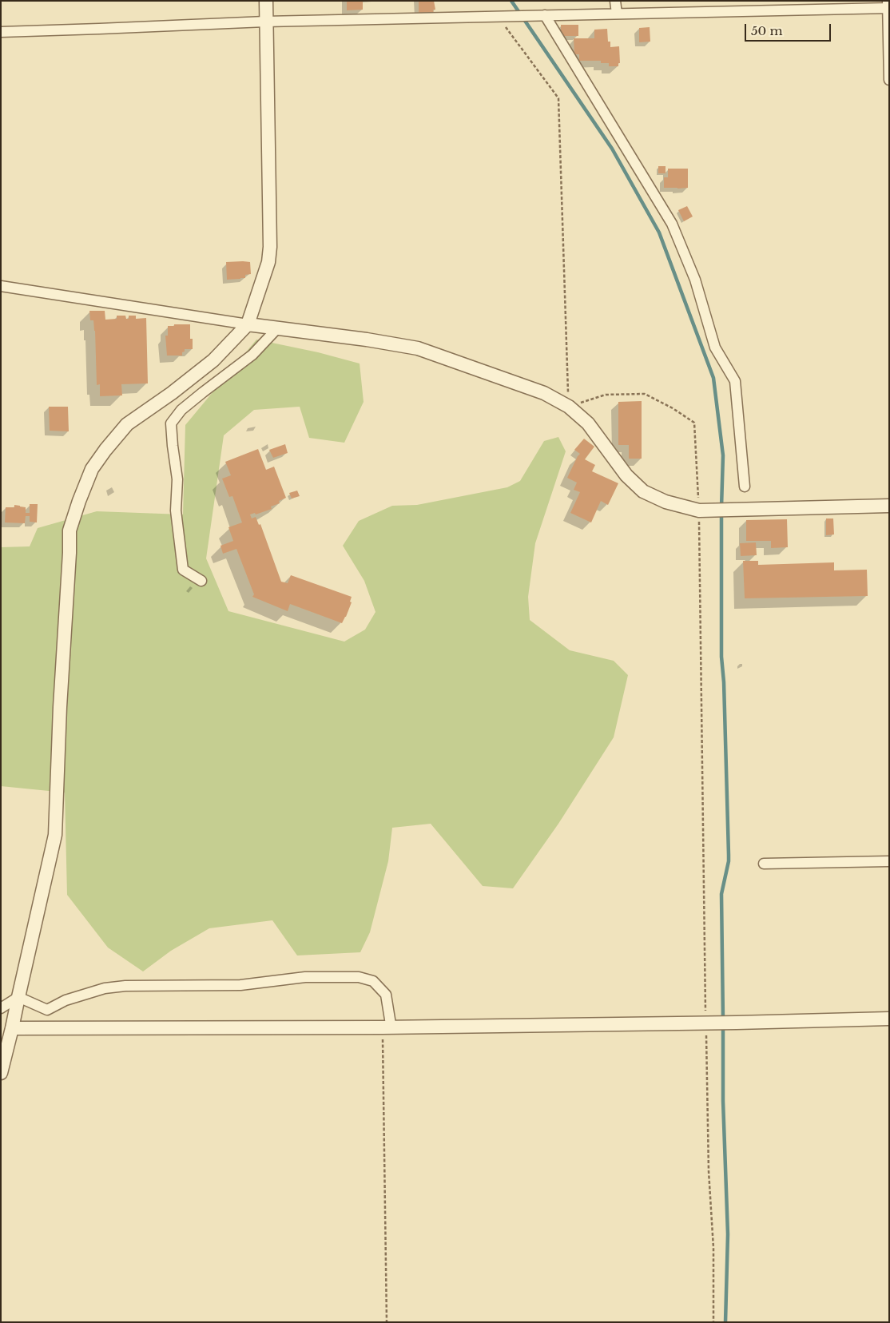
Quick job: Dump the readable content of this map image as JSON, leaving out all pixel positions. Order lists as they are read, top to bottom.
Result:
{
  "scale_bar": "50 m"
}
